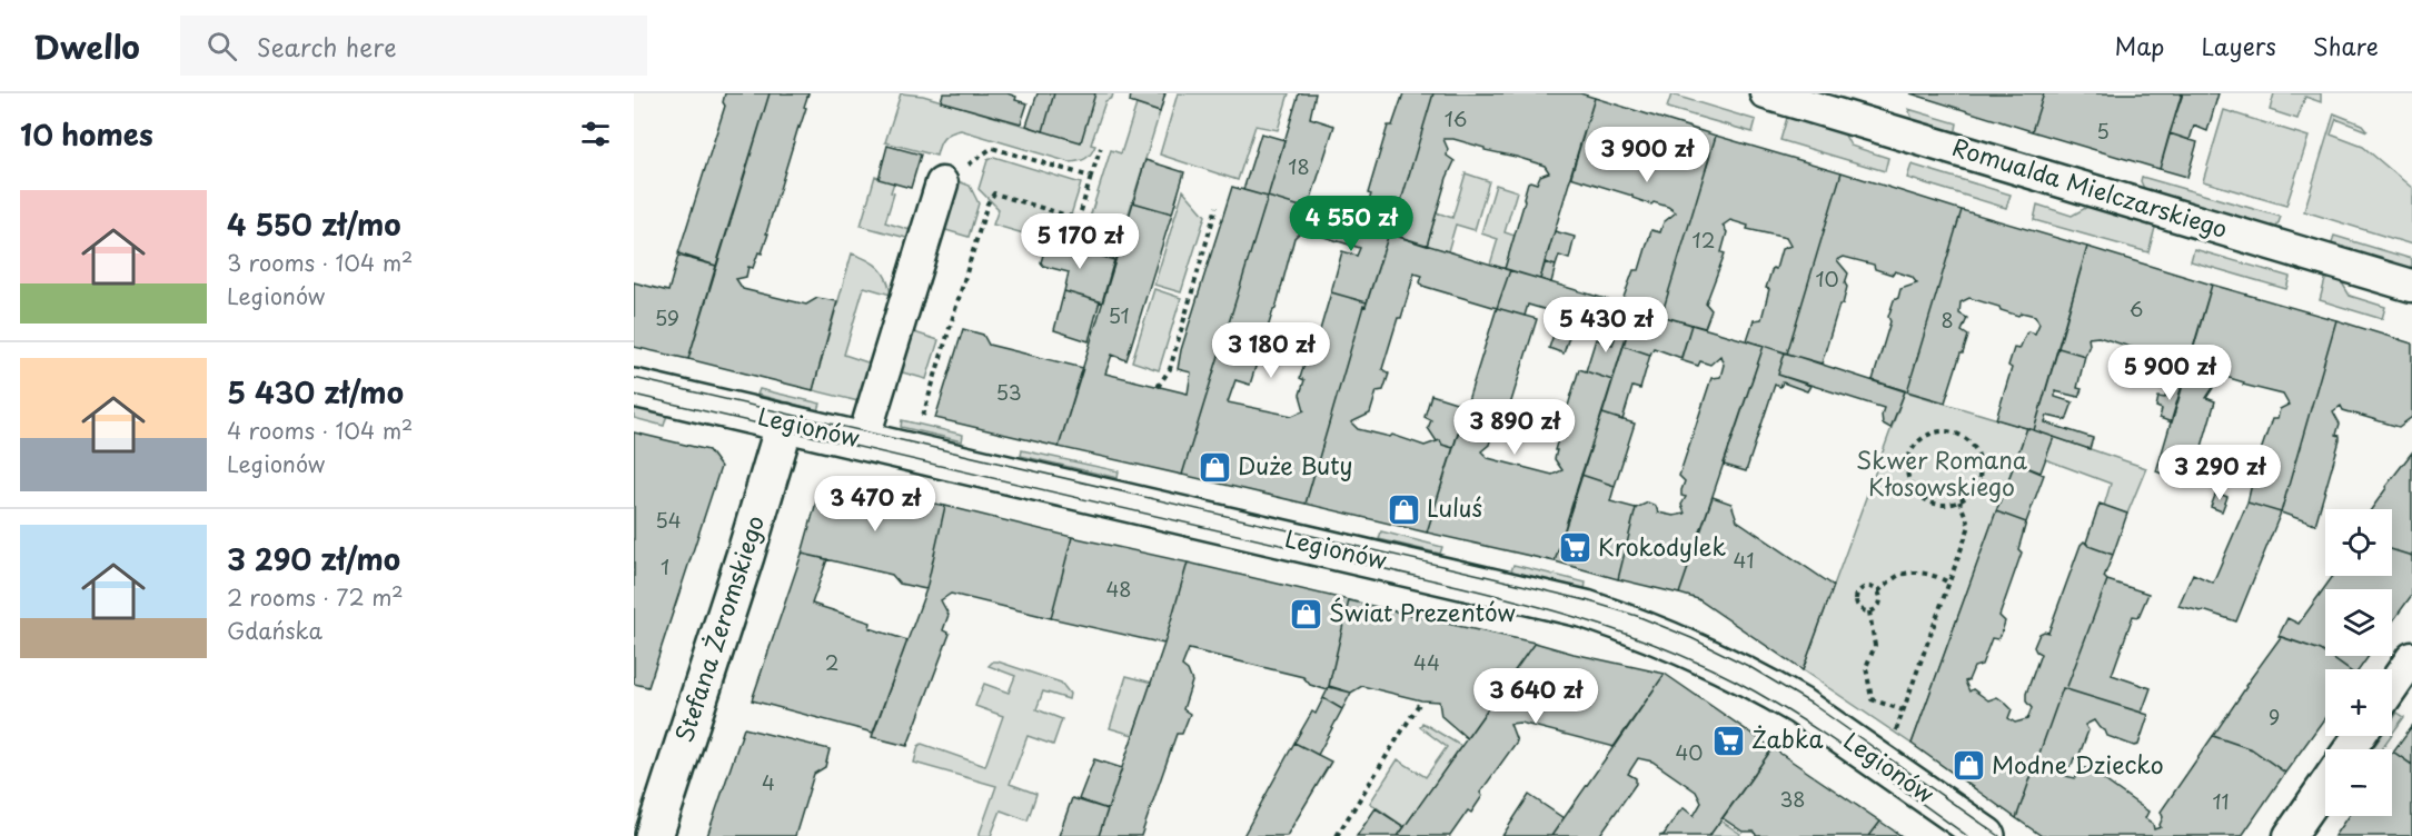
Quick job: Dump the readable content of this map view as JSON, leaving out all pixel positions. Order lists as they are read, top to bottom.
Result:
{
  "streets": {
    "street": ["Romualda Mielczarskiego", "Legionów", "Stefana Żeromskiego"]
  },
  "crossings": [
    ["Legionów", "Stefana Żeromskiego"]
  ],
  "parks": ["Skwer Romana Kłosowskiego"],
  "places": {
    "shop": [
      "Duże Buty",
      "Luluś",
      "Świat Prezentów",
      "Modne Dziecko"
    ],
    "supermarket": ["Krokodylek", "Żabka"]
  },
  "house_numbers": [
    "16",
    "5",
    "18",
    "12",
    "10",
    "6",
    "51",
    "59",
    "8",
    "53",
    "54",
    "41",
    "1",
    "48",
    "2",
    "44",
    "9",
    "40",
    "4",
    "38",
    "11"
  ],
  "page": {
    "header": "Dwello",
    "search": "Search here",
    "nav": ["Map", "Layers", "Share"],
    "heading": "10 homes",
    "price": [
      "3 900 zł",
      "4 550 zł",
      "5 170 zł",
      "5 430 zł",
      "3 180 zł",
      "5 900 zł",
      "3 890 zł",
      "3 290 zł",
      "3 470 zł",
      "3 640 zł"
    ],
    "list": [
      {
        "name": "4 550 zł/mo",
        "note": "3 rooms · 104 m² · Legionów"
      },
      {
        "name": "5 430 zł/mo",
        "note": "4 rooms · 104 m² · Legionów"
      },
      {
        "name": "3 290 zł/mo",
        "note": "2 rooms · 72 m² · Gdańska"
      }
    ],
    "map_buttons": ["+", "−"]
  }
}
